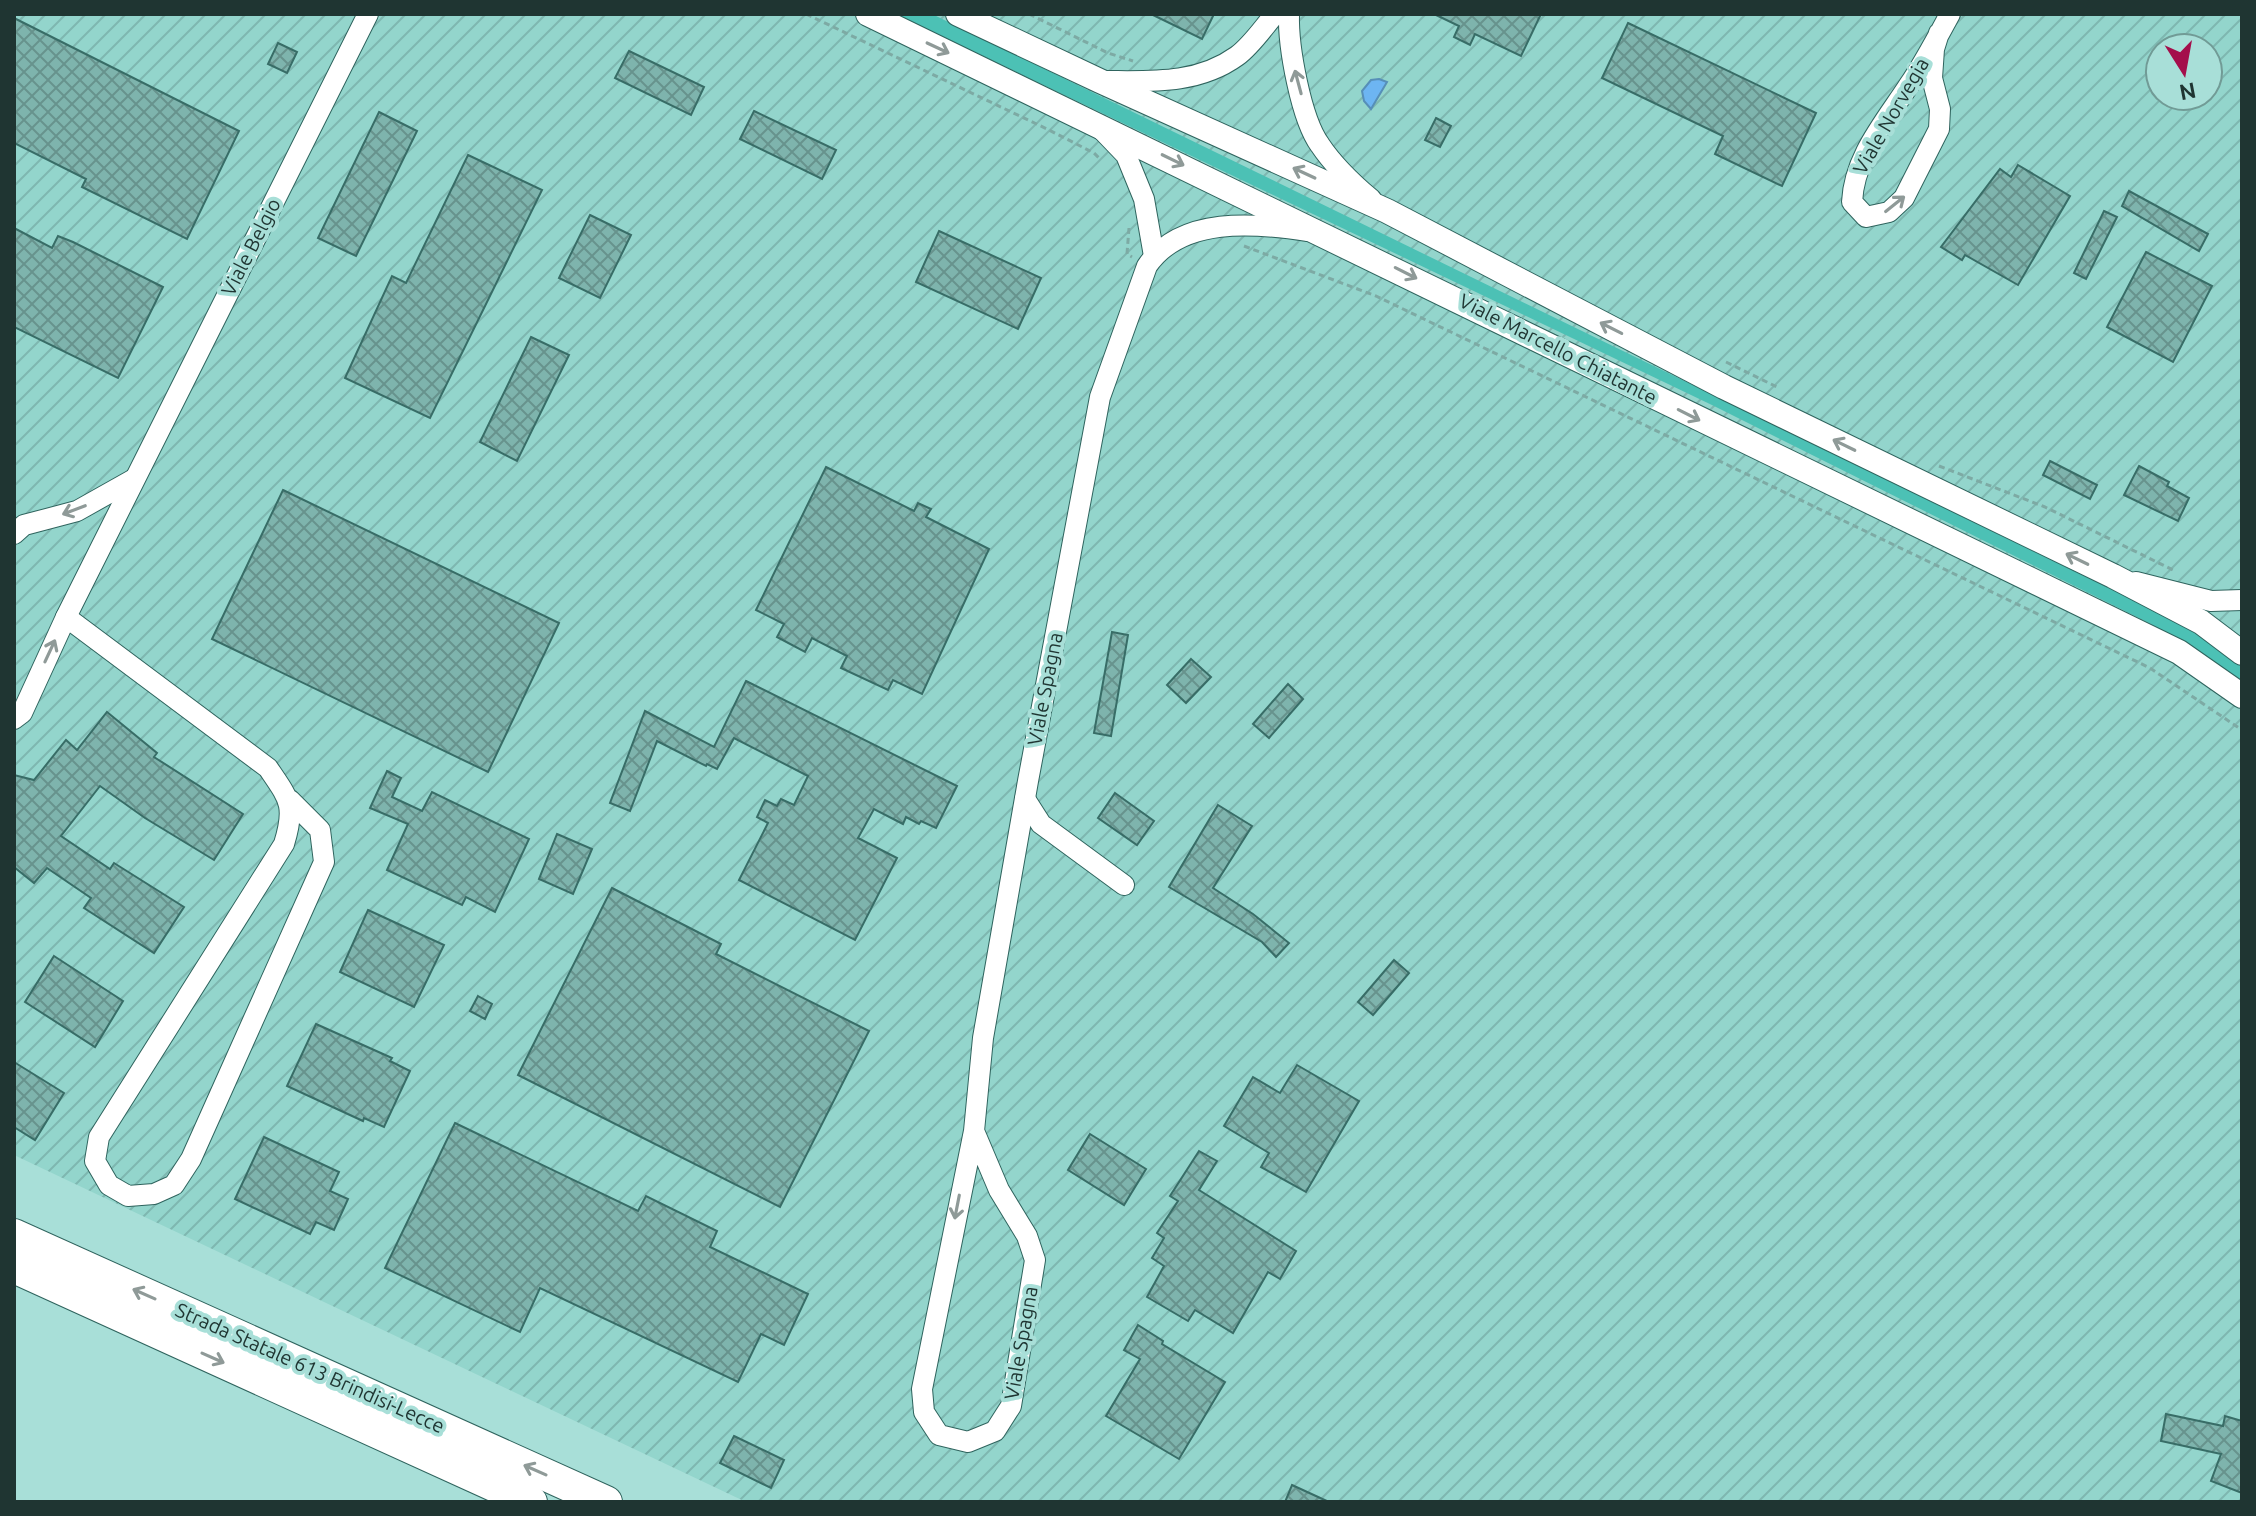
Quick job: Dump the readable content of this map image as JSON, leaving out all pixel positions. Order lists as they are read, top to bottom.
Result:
{
  "streets": {
    "highway": ["Strada Statale 613 Brindisi-Lecce"],
    "street": [
      "Viale Norvegia",
      "Viale Belgio",
      "Viale Marcello Chiatante",
      "Viale Spagna"
    ]
  },
  "crossings": [
    ["Viale Marcello Chiatante", "Viale Spagna"]
  ],
  "north": "bottom"
}
